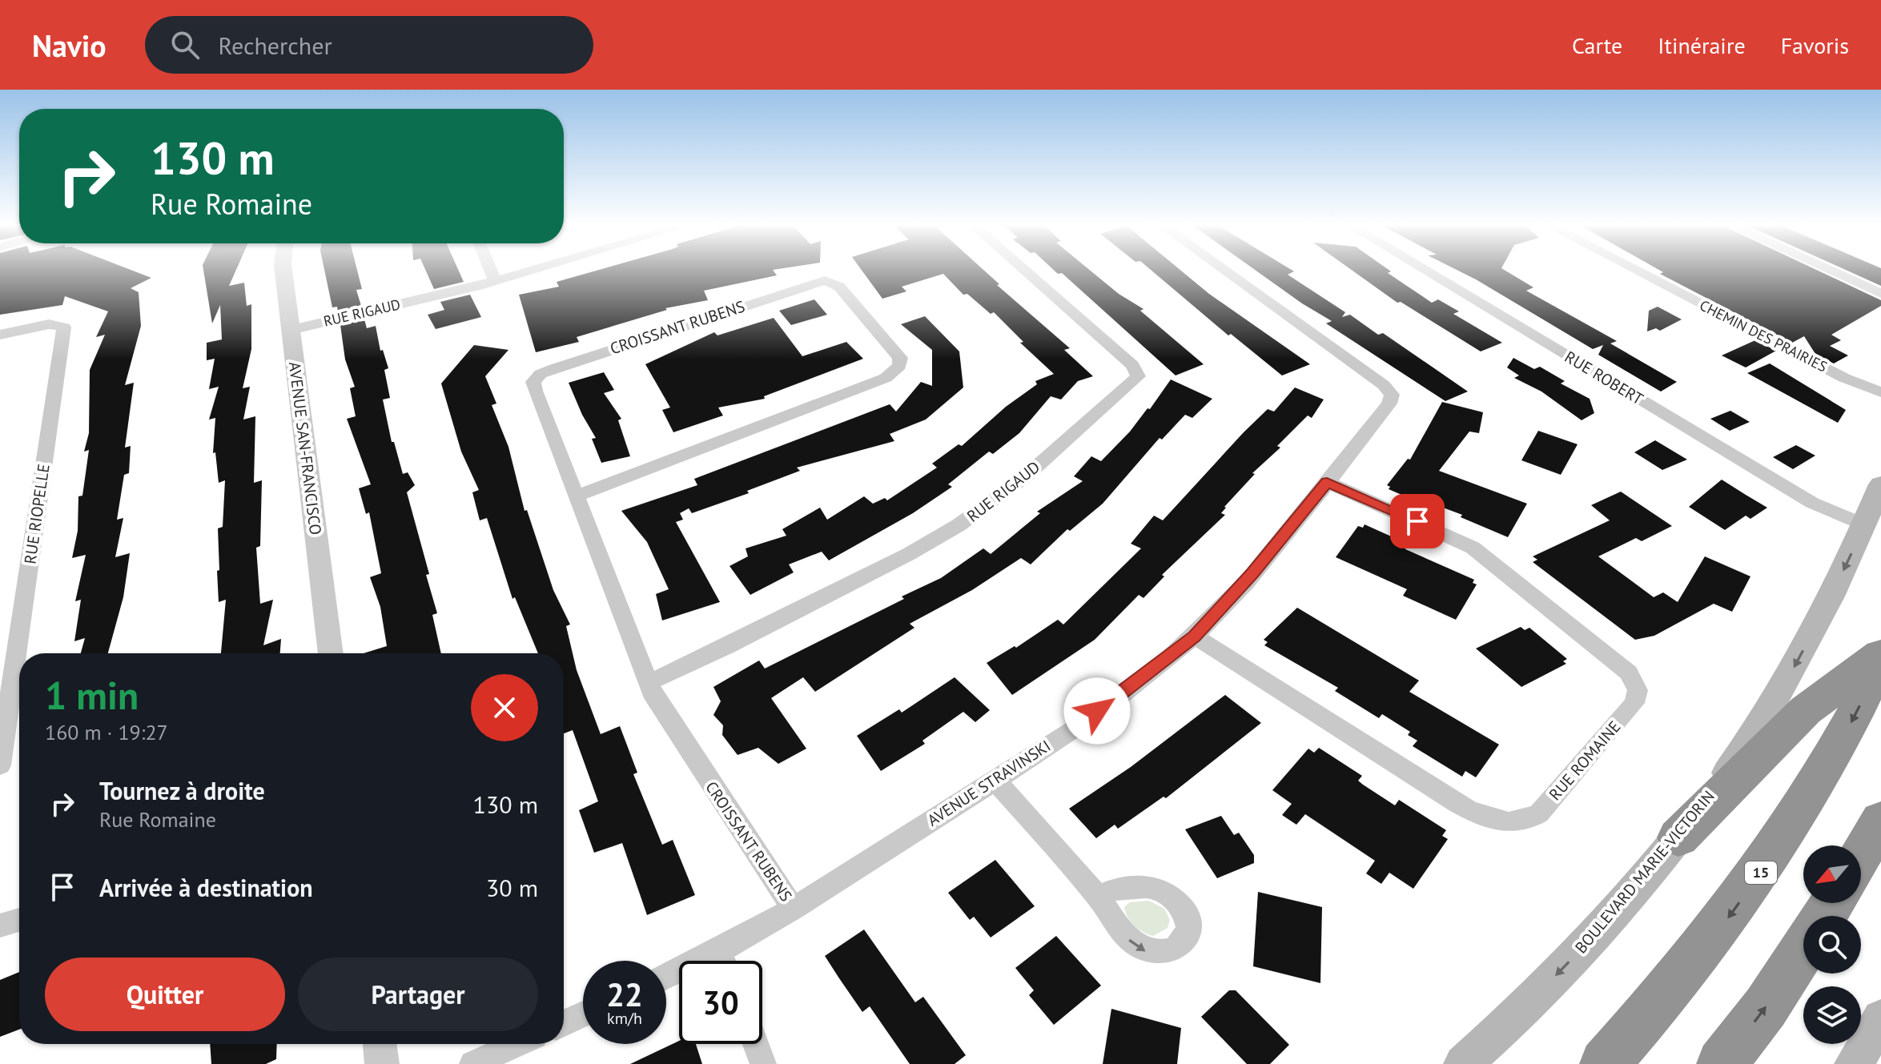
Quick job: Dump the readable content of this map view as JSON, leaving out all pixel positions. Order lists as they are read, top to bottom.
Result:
{
  "streets": {
    "highway": ["15"],
    "main road": ["BOULEVARD MARIE-VICTORIN"],
    "street": [
      "RUE RIGAUD",
      "CROISSANT RUBENS",
      "CHEMIN DES PRAIRIES",
      "RUE ROBERT",
      "AVENUE SAN-FRANCISCO",
      "RUE RIOPELLE",
      "RUE ROMAINE",
      "AVENUE STRAVINSKI"
    ]
  },
  "crossings": [
    ["RUE RIGAUD", "CROISSANT RUBENS"],
    ["RUE RIGAUD", "AVENUE SAN-FRANCISCO"],
    ["CROISSANT RUBENS", "AVENUE STRAVINSKI"],
    ["RUE ROBERT", "BOULEVARD MARIE-VICTORIN"],
    ["RUE ROMAINE", "AVENUE STRAVINSKI"]
  ],
  "one_way": ["BOULEVARD MARIE-VICTORIN"],
  "north": "bottom left",
  "page": {
    "header": "Navio",
    "search": "Rechercher",
    "nav": ["Carte", "Itinéraire", "Favoris"],
    "turn": ["130 m", "Rue Romaine"],
    "heading": ["1 min", "160 m · 19:27"],
    "list": [
      {
        "name": "Tournez à droite",
        "note": "Rue Romaine",
        "value": "130 m"
      },
      {
        "name": "Arrivée à destination",
        "value": "30 m"
      }
    ],
    "buttons": ["Quitter", "Partager"],
    "speed": "22 km/h",
    "limit": "30"
  }
}
